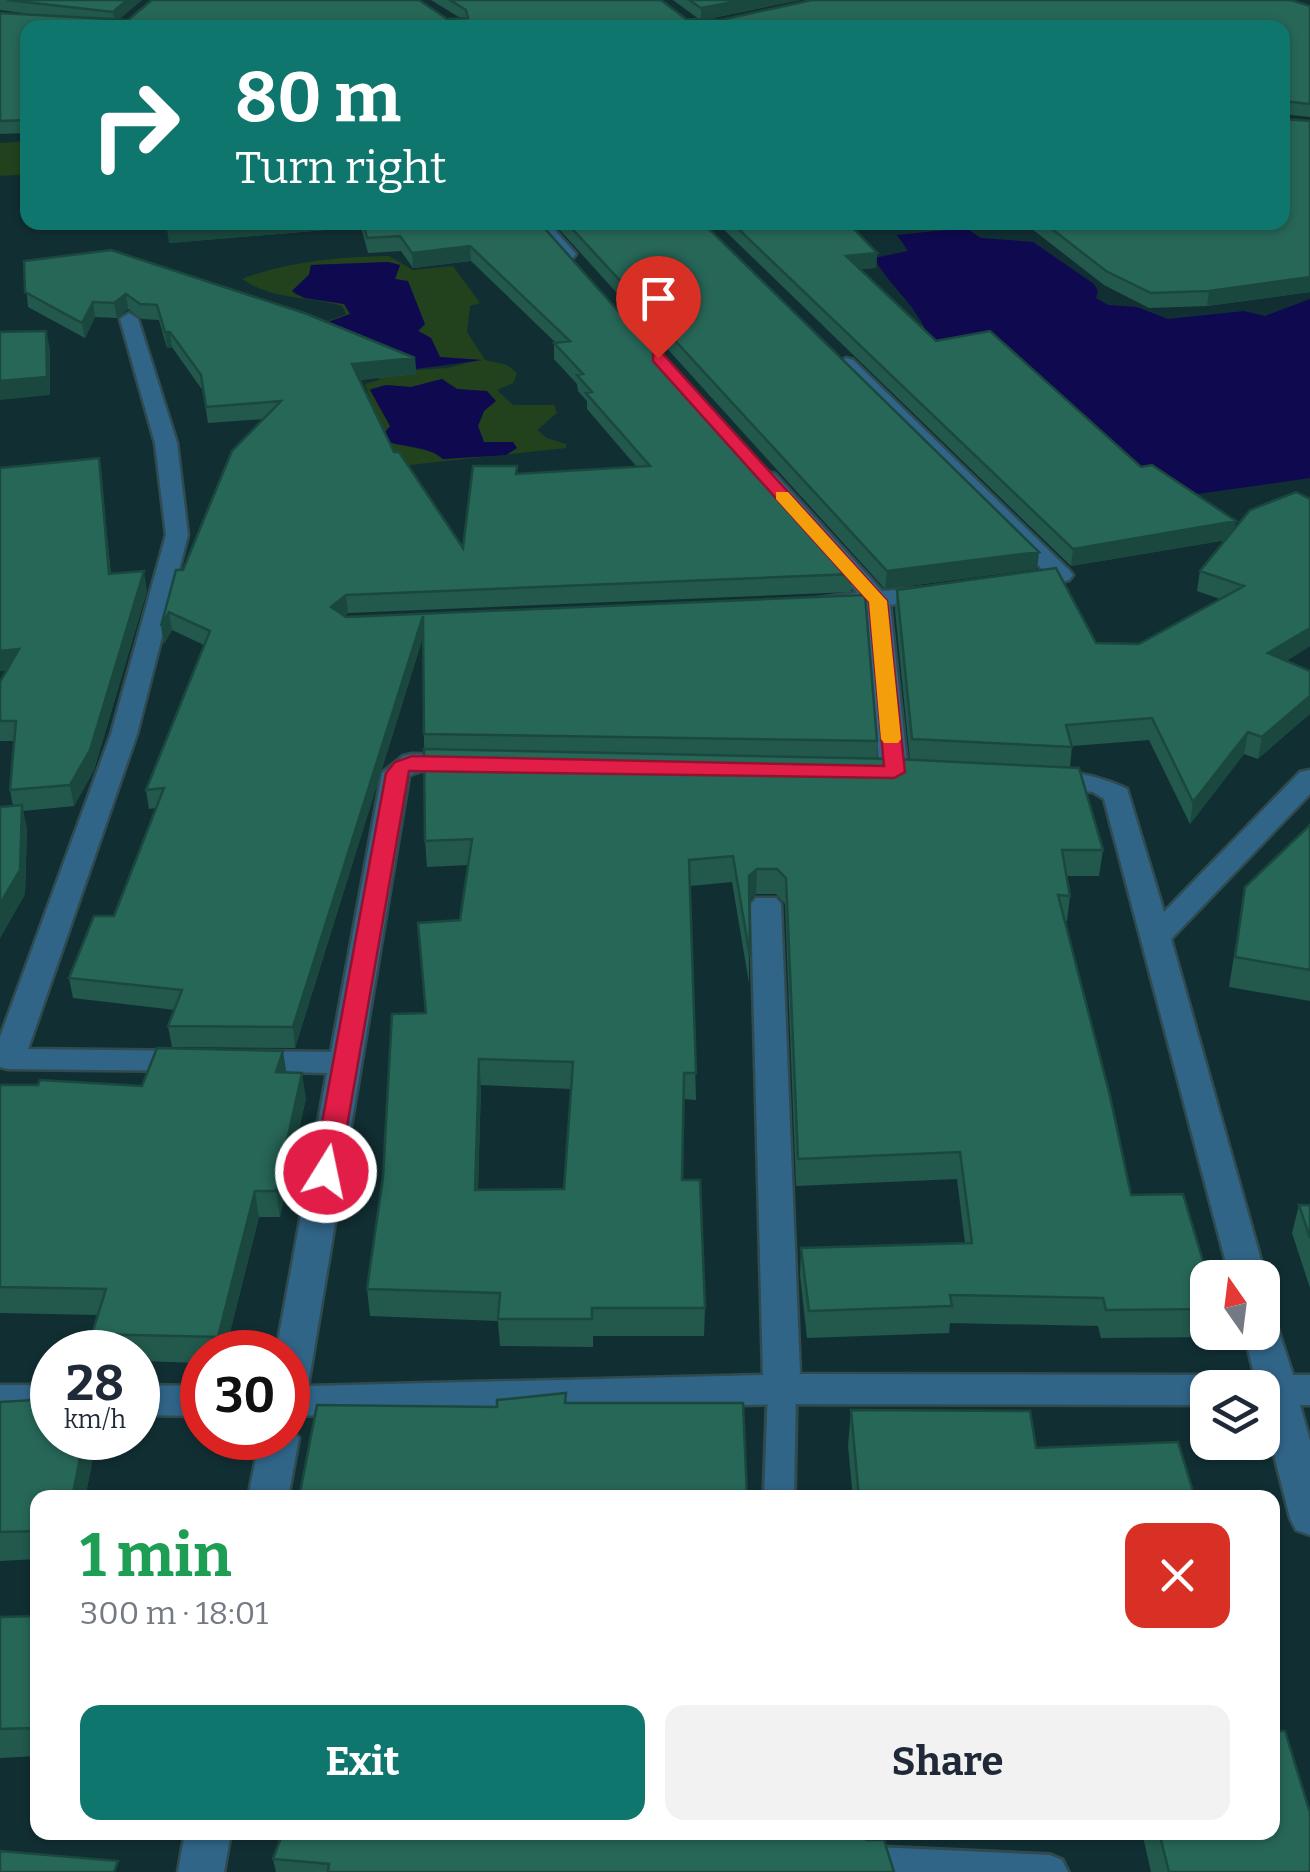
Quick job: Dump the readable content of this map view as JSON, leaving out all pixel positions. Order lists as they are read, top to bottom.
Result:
{
  "north": "top",
  "page": {
    "turn": ["80 m", "Turn right"],
    "speed": "28 km/h",
    "limit": "30",
    "heading": ["1 min", "300 m · 18:01"],
    "buttons": ["Exit", "Share"]
  }
}
